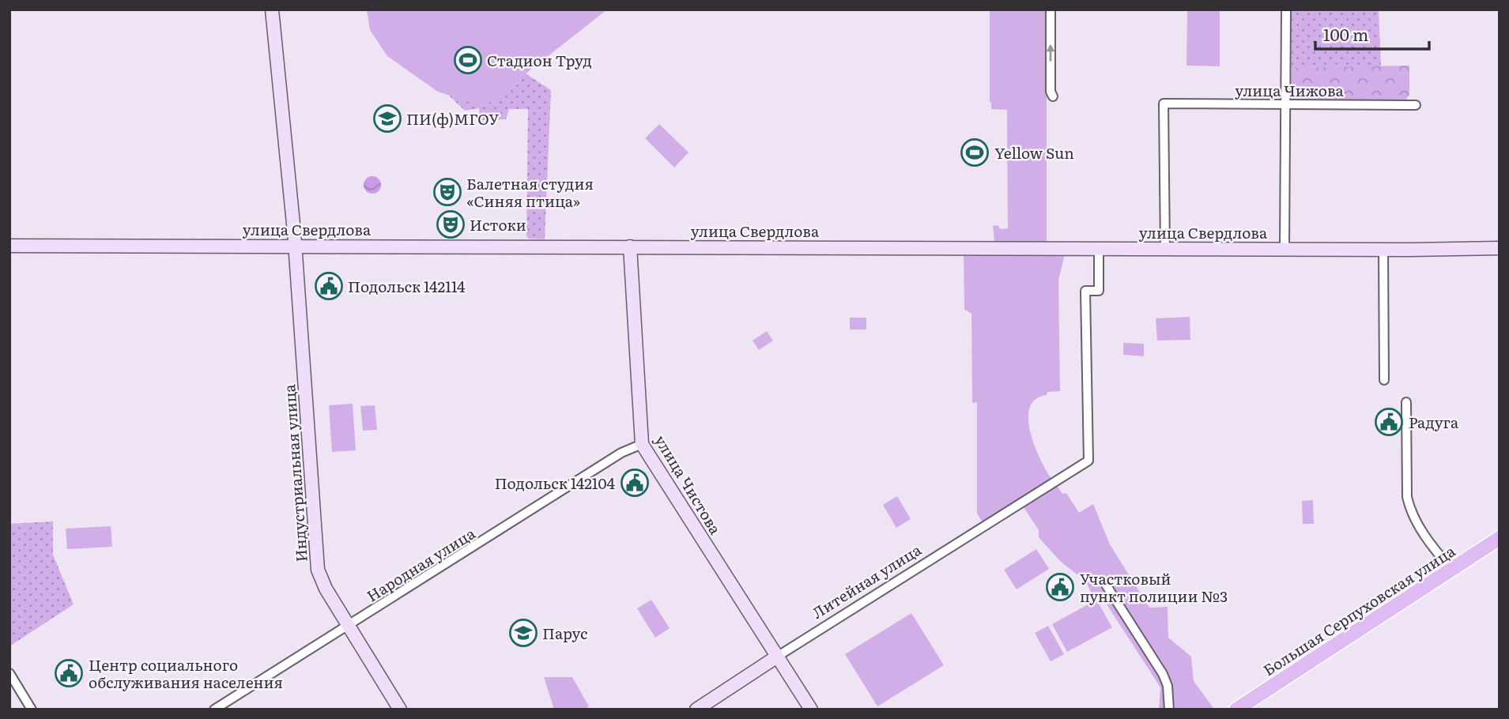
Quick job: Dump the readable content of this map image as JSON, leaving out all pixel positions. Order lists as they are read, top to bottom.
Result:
{
  "streets": {
    "main road": ["Большая Серпуховская улица"],
    "street": [
      "улица Чижова",
      "улица Свердлова",
      "Индустриальная улица",
      "улица Чистова",
      "Народная улица",
      "Литейная улица"
    ]
  },
  "crossings": [
    ["улица Чижова", "улица Свердлова"],
    ["улица Свердлова", "Индустриальная улица"],
    ["улица Свердлова", "улица Чистова"],
    ["улица Свердлова", "Литейная улица"],
    ["Индустриальная улица", "Народная улица"],
    ["улица Чистова", "Народная улица"],
    ["улица Чистова", "Литейная улица"]
  ],
  "places": {
    "sports": ["Стадион Труд", "Yellow Sun"],
    "school or university": ["ПИ(ф)МГОУ", "Парус"],
    "theatre": ["Балетная студия «Синяя птица»", "Истоки"],
    "public building": [
      "Подольск 142114",
      "Радуга",
      "Подольск 142104",
      "Участковый пункт полиции №3",
      "Центр социального обслуживания населения"
    ]
  },
  "scale_bar": "100 m"
}
